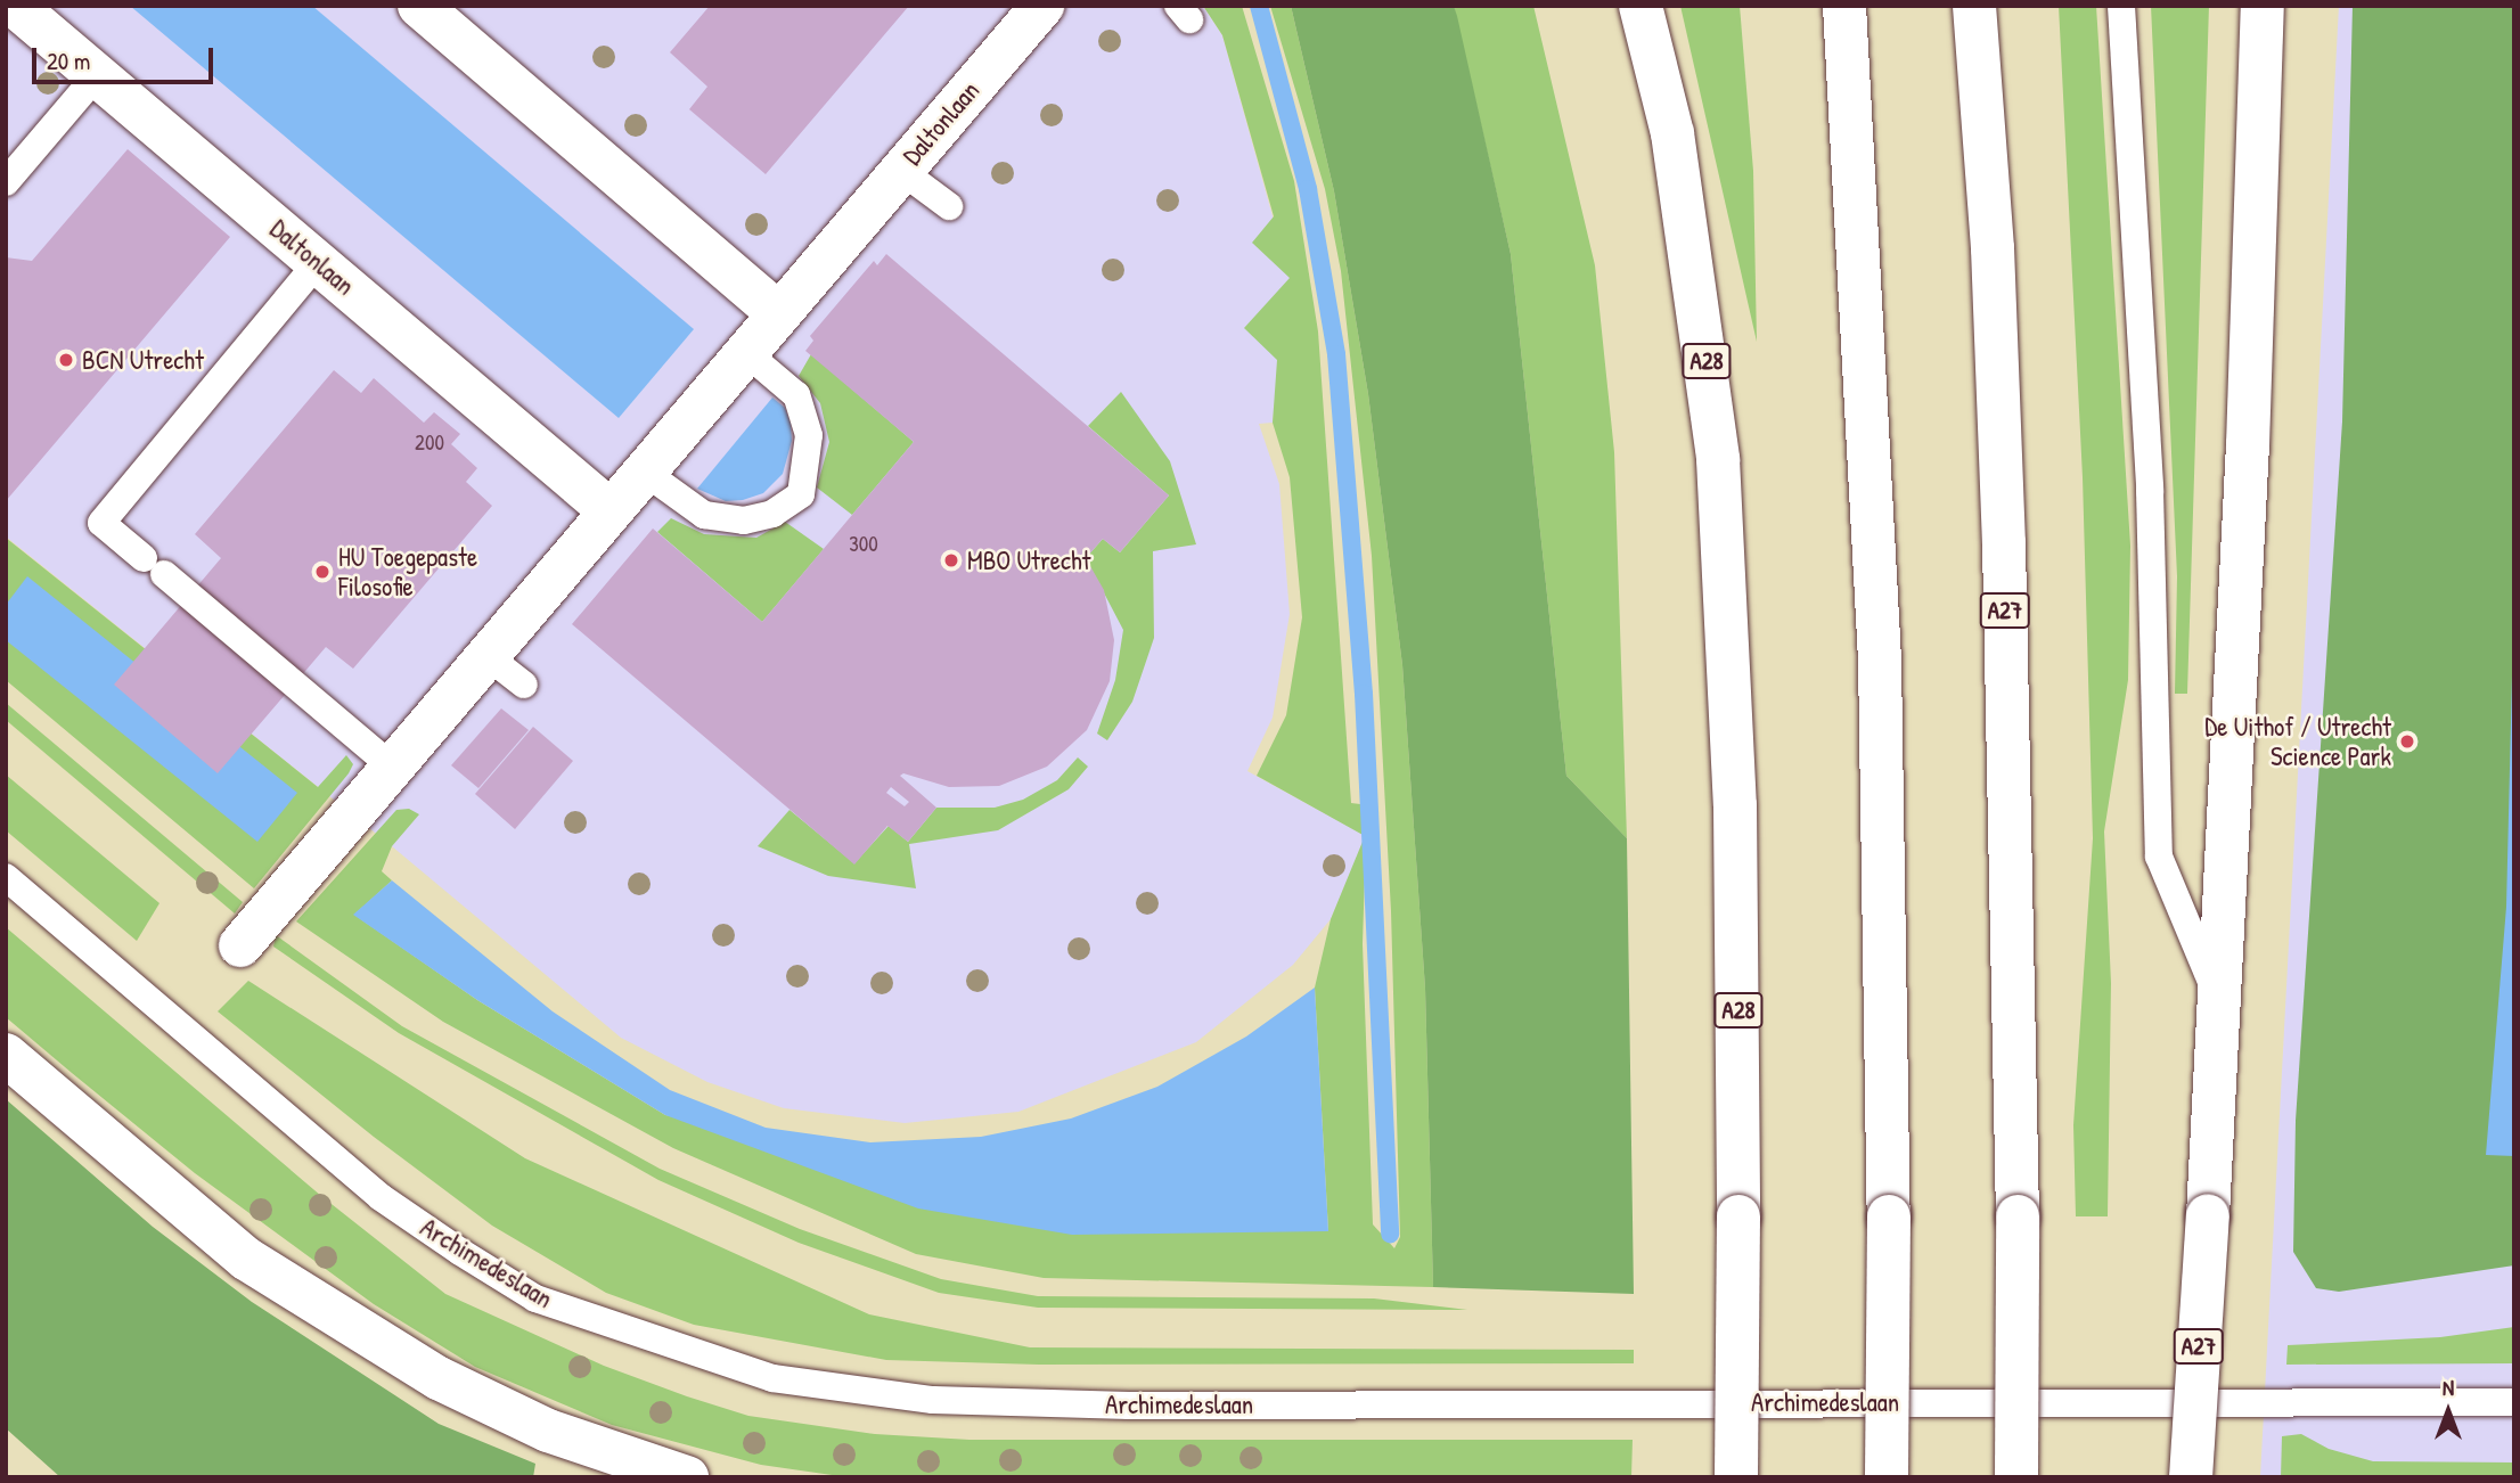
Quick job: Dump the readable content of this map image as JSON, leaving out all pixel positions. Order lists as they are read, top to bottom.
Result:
{
  "streets": {
    "main road": ["Daltonlaan", "A28", "A27"],
    "lane": ["Archimedeslaan"]
  },
  "places": [
    "BCN Utrecht",
    "MBO Utrecht",
    "HU Toegepaste Filosofie",
    "De Uithof / Utrecht Science Park"
  ],
  "house_numbers": ["200", "300"],
  "scale_bar": "20 m",
  "north": "top"
}
